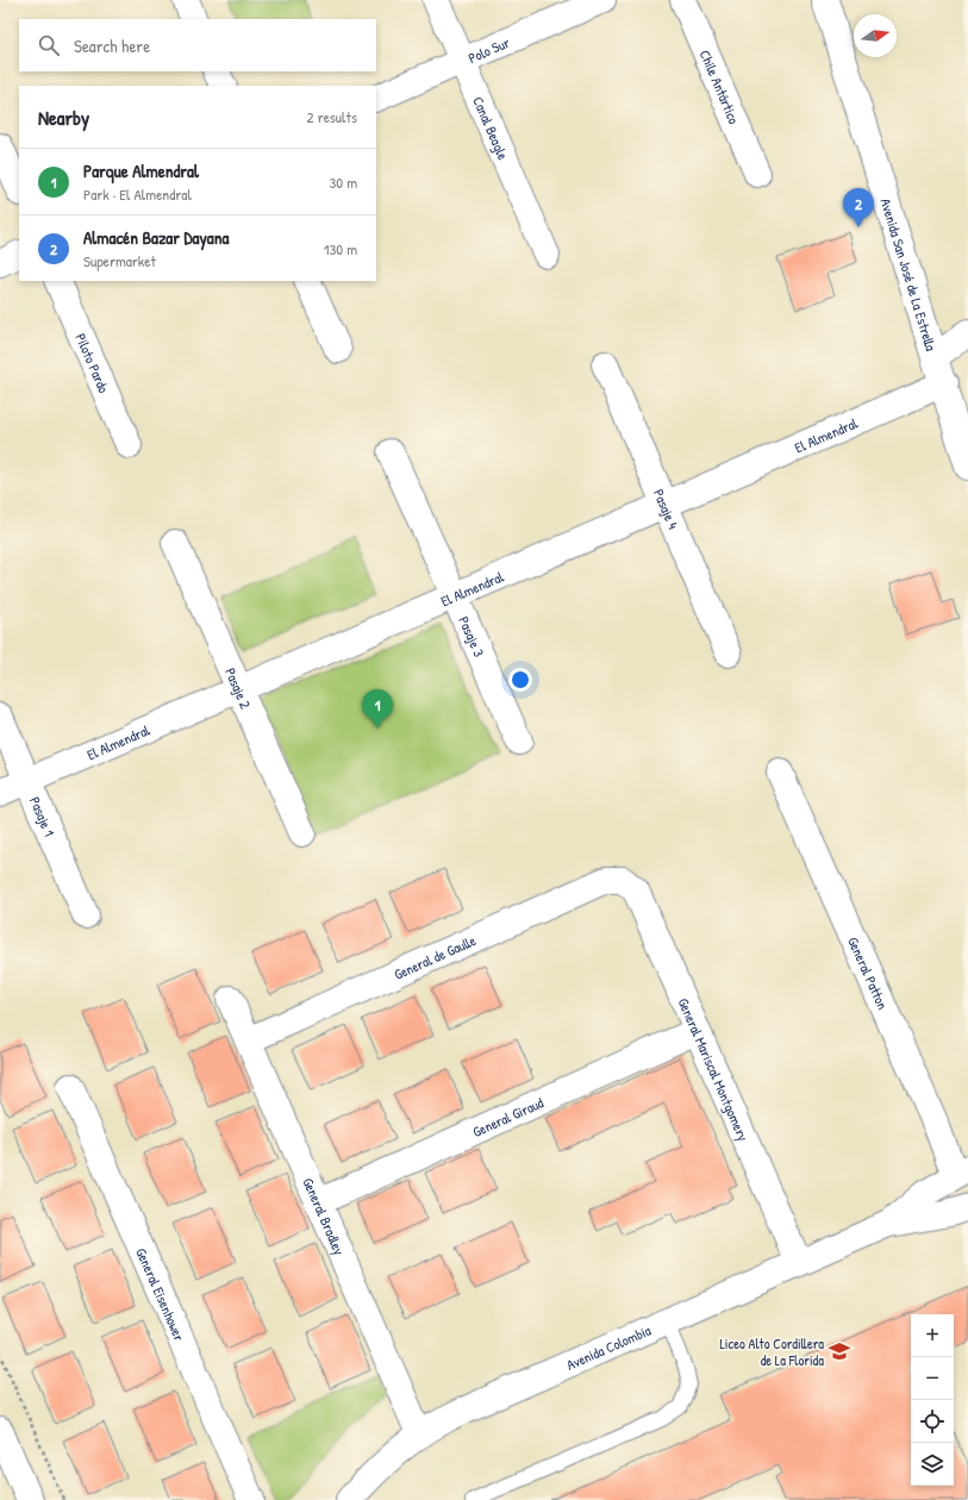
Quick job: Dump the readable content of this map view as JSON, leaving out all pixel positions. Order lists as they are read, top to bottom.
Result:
{
  "streets": {
    "street": [
      "Polo Sur",
      "Chile Antártico",
      "Canal Beagle",
      "Avenida San José de La Estrella",
      "Piloto Pardo",
      "El Almendral",
      "Pasaje 4",
      "Pasaje 3",
      "Pasaje 2",
      "Pasaje 1",
      "General de Gaulle",
      "General Patton",
      "General Mariscal Montgomery",
      "General Giraud",
      "General Bradley",
      "General Eisenhower",
      "Avenida Colombia"
    ]
  },
  "crossings": [
    ["Polo Sur", "Canal Beagle"],
    ["Avenida San José de La Estrella", "El Almendral"],
    ["El Almendral", "Pasaje 4"],
    ["El Almendral", "Pasaje 3"],
    ["El Almendral", "Pasaje 2"],
    ["El Almendral", "Pasaje 1"],
    ["General de Gaulle", "General Mariscal Montgomery"],
    ["General de Gaulle", "General Bradley"],
    ["General Patton", "Avenida Colombia"],
    ["General Mariscal Montgomery", "General Giraud"],
    ["General Mariscal Montgomery", "Avenida Colombia"],
    ["General Giraud", "General Bradley"],
    ["General Bradley", "Avenida Colombia"]
  ],
  "places": {
    "school or university": ["Liceo Alto Cordillera de La Florida"]
  },
  "north": "right",
  "page": {
    "search": "Search here",
    "heading": ["Nearby", "2 results"],
    "list": [
      {
        "mark": "1",
        "name": "Parque Almendral",
        "note": "Park · El Almendral",
        "value": "30 m"
      },
      {
        "mark": "2",
        "name": "Almacén Bazar Dayana",
        "note": "Supermarket",
        "value": "130 m"
      }
    ],
    "pins": ["2", "1"],
    "map_buttons": ["+", "−"]
  }
}
